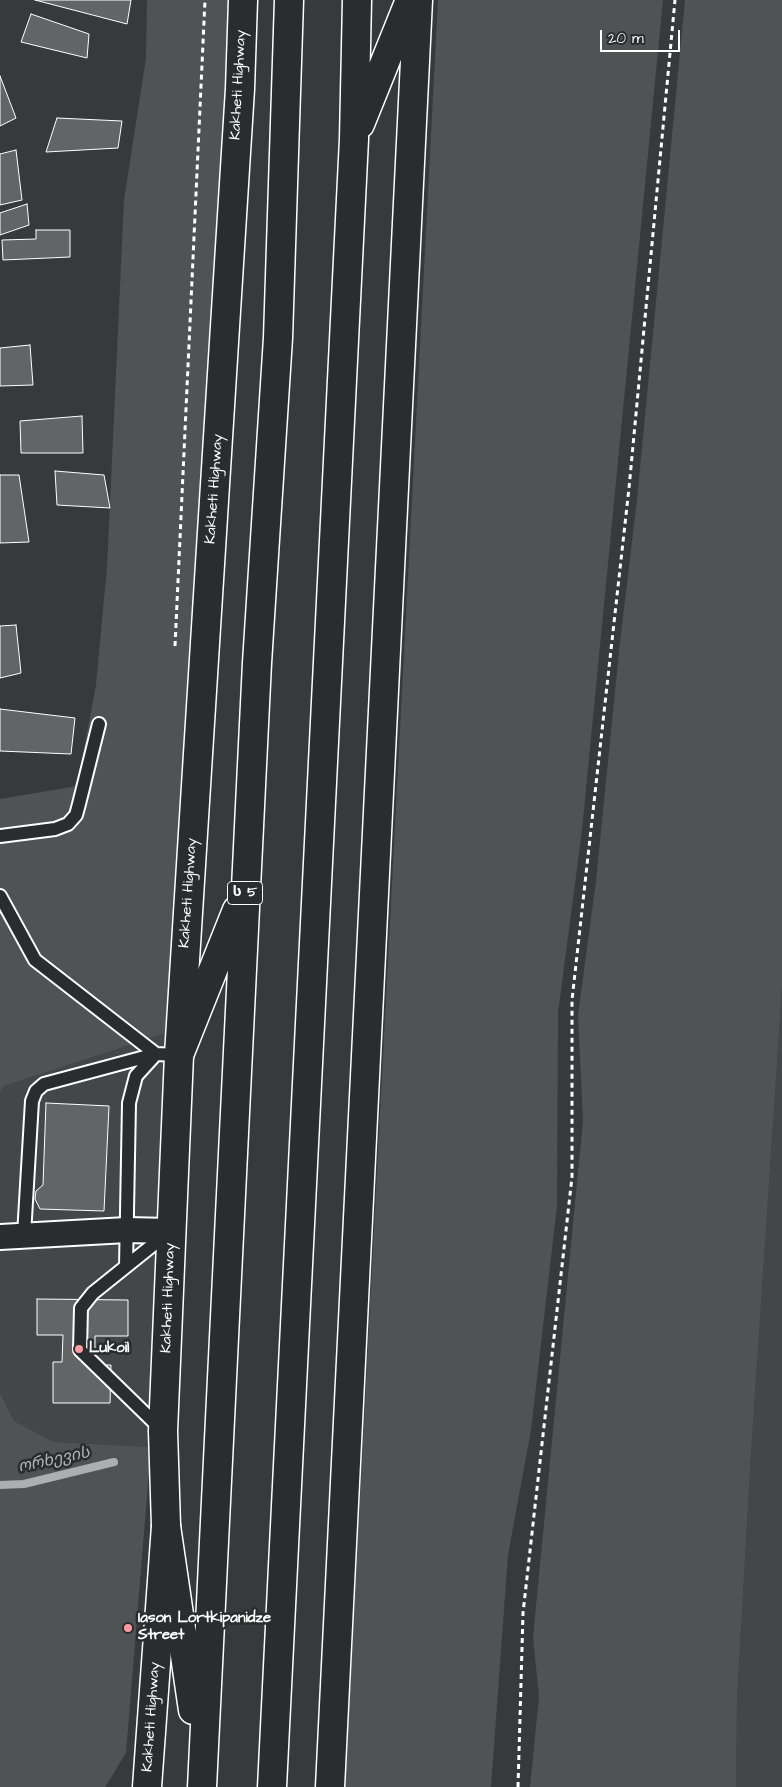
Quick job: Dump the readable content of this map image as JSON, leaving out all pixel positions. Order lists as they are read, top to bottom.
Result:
{
  "streets": {
    "main road": ["Kakheti Highway", "ს 5"]
  },
  "water": ["ორხევის"],
  "places": ["Lukoil", "Iason Lortkipanidze Street"],
  "scale_bar": "20 m"
}
